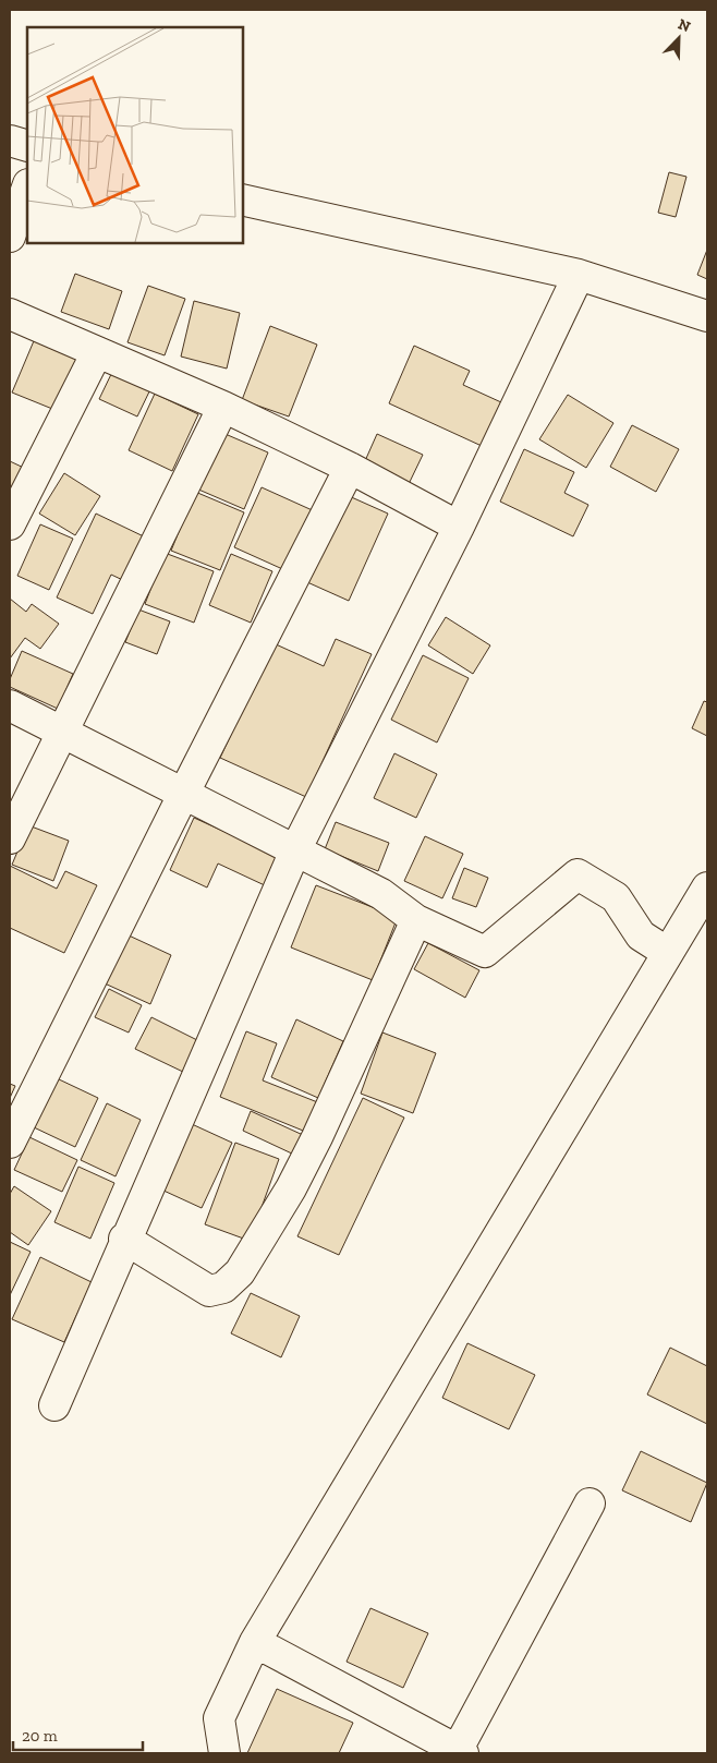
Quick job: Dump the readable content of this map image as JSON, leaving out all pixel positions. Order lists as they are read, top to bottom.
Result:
{
  "scale_bar": "20 m",
  "north": "top right"
}
